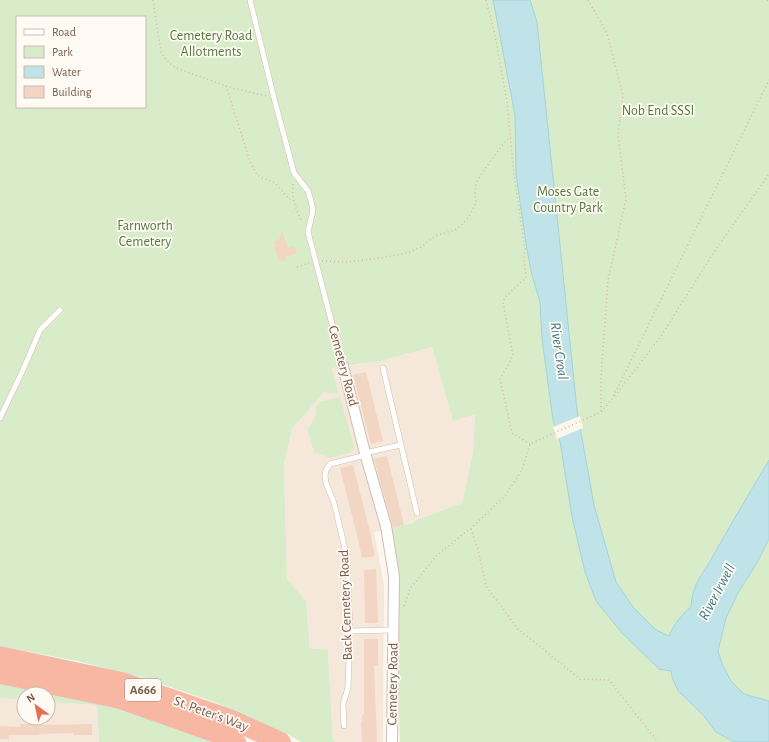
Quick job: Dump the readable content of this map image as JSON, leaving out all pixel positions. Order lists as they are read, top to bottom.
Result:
{
  "streets": {
    "highway": ["A666", "St. Peter's Way"],
    "street": ["Cemetery Road"],
    "lane": ["Back Cemetery Road"]
  },
  "crossings": [
    ["Cemetery Road", "Back Cemetery Road"]
  ],
  "water": ["River Croal", "River Irwell"],
  "parks": [
    "Cemetery Road Allotments",
    "Nob End SSSI",
    "Moses Gate Country Park",
    "Farnworth Cemetery"
  ],
  "legend": [
    "Road",
    "Park",
    "Water",
    "Building"
  ],
  "north": "top left"
}
